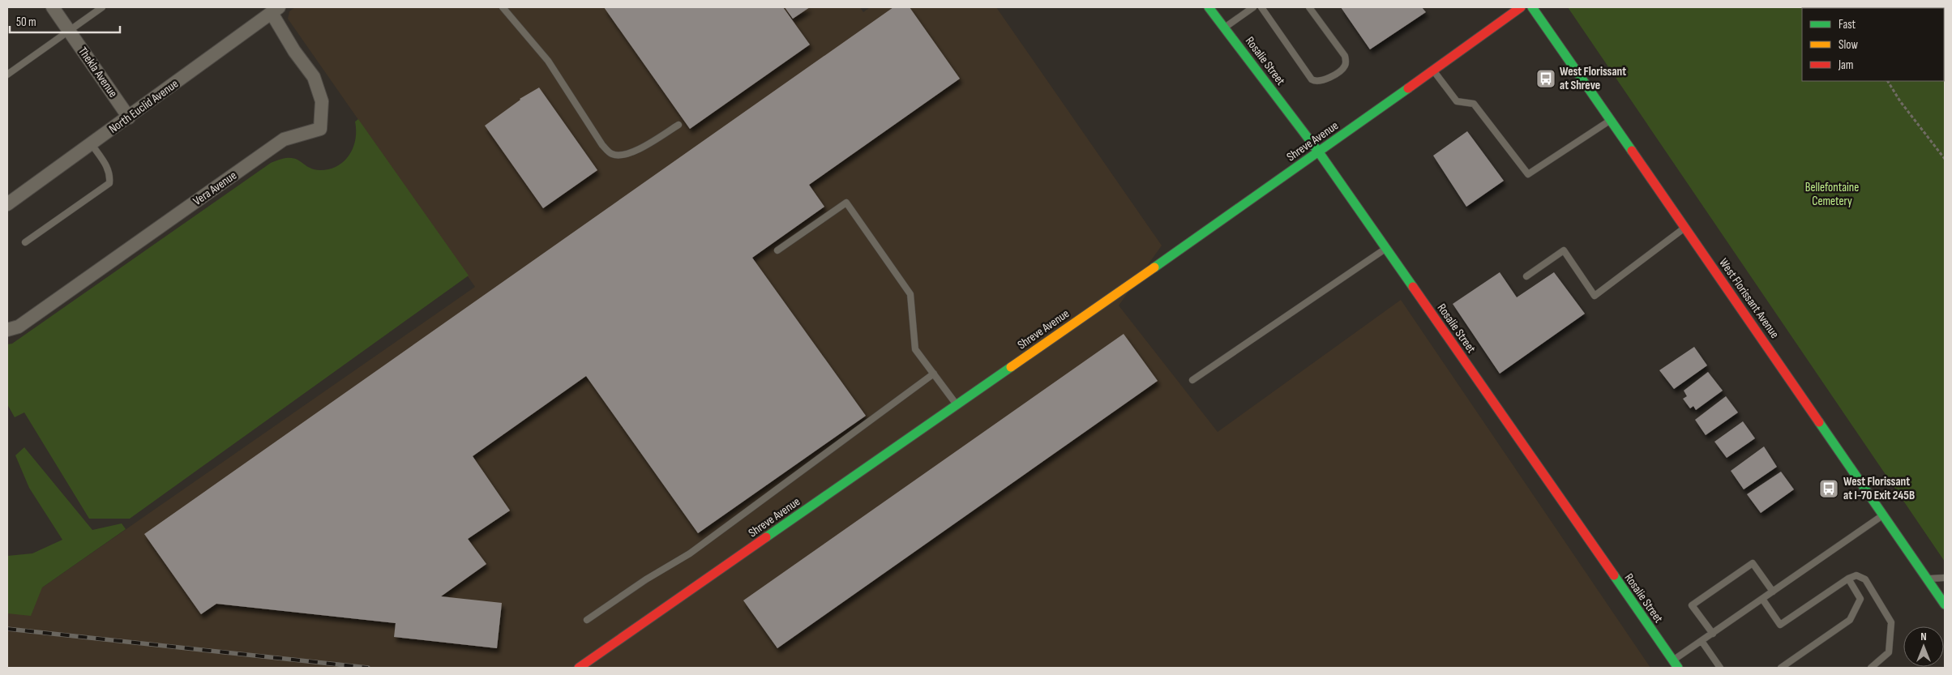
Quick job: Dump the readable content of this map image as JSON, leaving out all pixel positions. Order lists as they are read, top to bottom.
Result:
{
  "streets": {
    "street": [
      "Rosalie Street",
      "Thekla Avenue",
      "North Euclid Avenue",
      "Shreve Avenue",
      "Vera Avenue",
      "West Florissant Avenue"
    ]
  },
  "crossings": [
    ["Rosalie Street", "Shreve Avenue"],
    ["Thekla Avenue", "North Euclid Avenue"],
    ["North Euclid Avenue", "Vera Avenue"]
  ],
  "parks": ["Bellefontaine Cemetery"],
  "places": {
    "bus stop": ["West Florissant at Shreve", "West Florissant at I-70 Exit 245B"]
  },
  "legend": ["Fast", "Slow", "Jam"],
  "scale_bar": "50 m",
  "north": "top"
}
